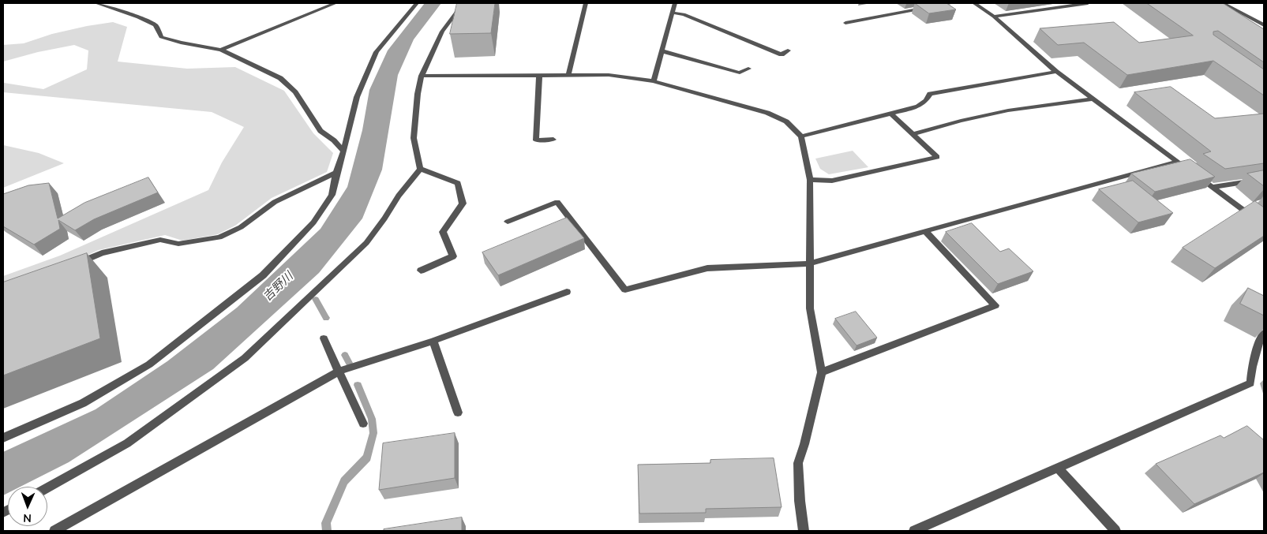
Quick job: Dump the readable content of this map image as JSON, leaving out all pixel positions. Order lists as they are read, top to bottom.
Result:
{
  "water": ["吉野川"],
  "north": "bottom"
}
